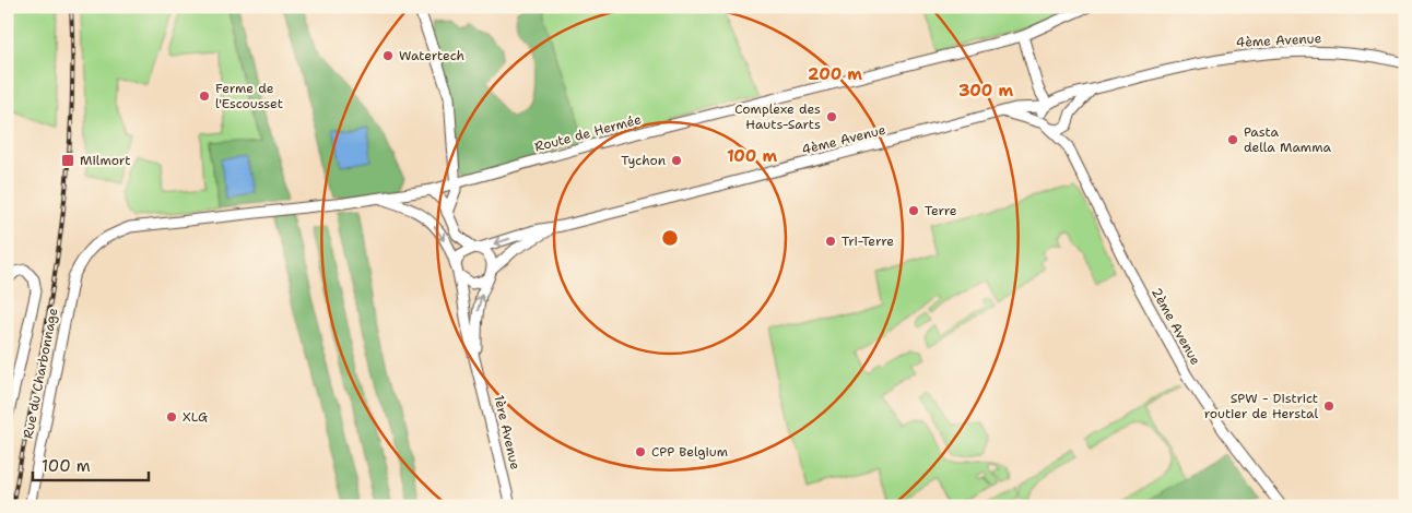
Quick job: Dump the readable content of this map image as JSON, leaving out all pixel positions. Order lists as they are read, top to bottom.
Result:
{
  "streets": {
    "street": [
      "4ème Avenue",
      "Route de Hermée",
      "2ème Avenue",
      "Rue du Charbonnage",
      "1ère Avenue"
    ]
  },
  "crossings": [
    ["4ème Avenue", "2ème Avenue"],
    ["4ème Avenue", "1ère Avenue"],
    ["Route de Hermée", "Rue du Charbonnage"],
    ["Route de Hermée", "1ère Avenue"]
  ],
  "places": {
    "other": [
      "Watertech",
      "Ferme de l'Escousset",
      "Complexe des Hauts-Sarts",
      "Pasta della Mamma",
      "Tychon",
      "Terre",
      "Tri-Terre",
      "SPW - District routier de Herstal",
      "XLG",
      "CPP Belgium"
    ],
    "transit": ["Milmort"]
  },
  "scale_bar": "100 m",
  "rings": ["200 m", "300 m", "100 m"]
}
